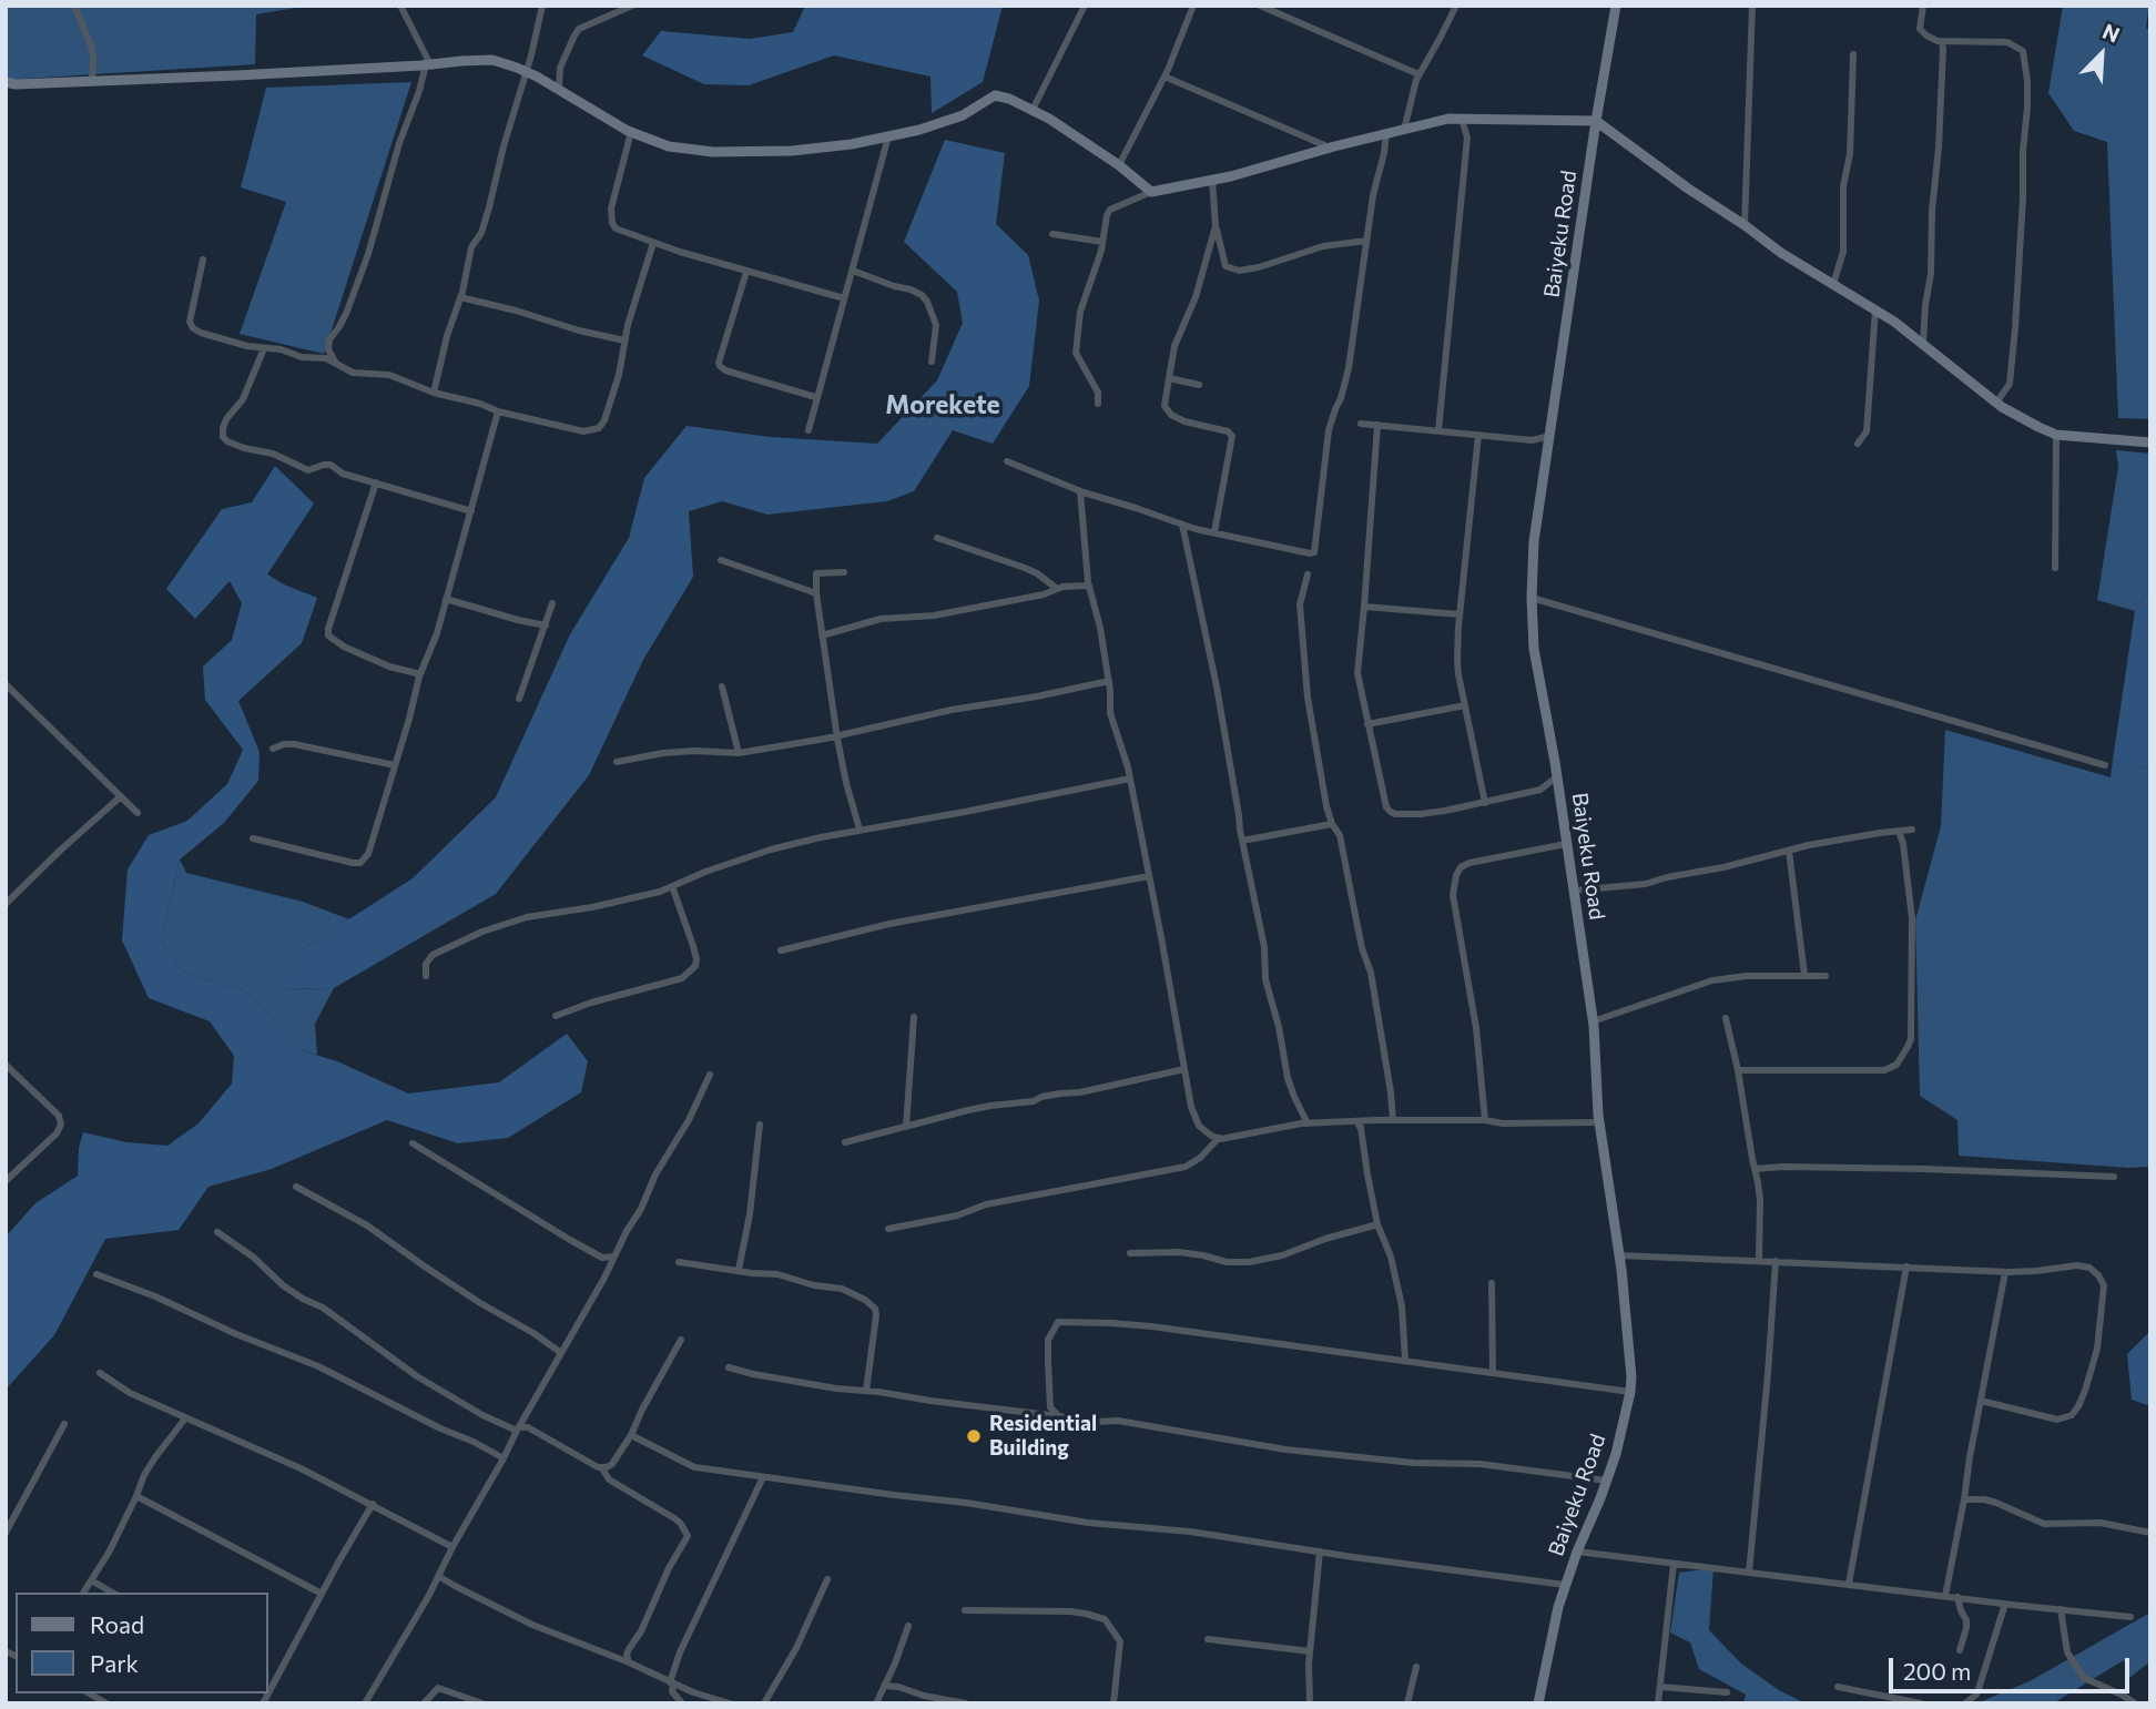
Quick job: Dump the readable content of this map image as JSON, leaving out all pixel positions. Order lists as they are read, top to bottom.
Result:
{
  "streets": {
    "street": ["Baiyeku Road"]
  },
  "districts": ["Morekete"],
  "places": ["Residential Building"],
  "legend": ["Road", "Park"],
  "scale_bar": "200 m",
  "north": "top right"
}
